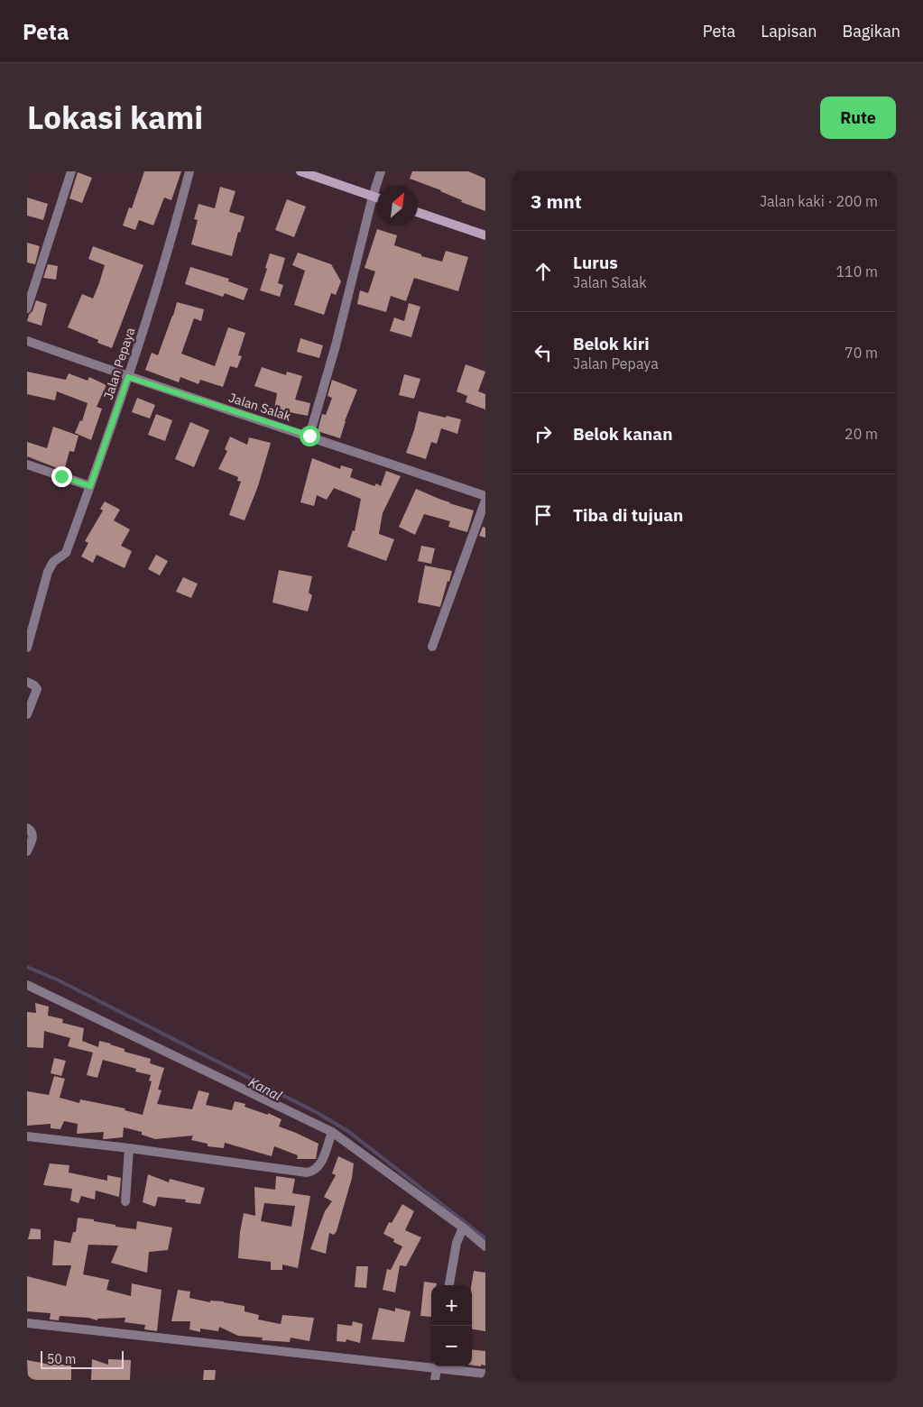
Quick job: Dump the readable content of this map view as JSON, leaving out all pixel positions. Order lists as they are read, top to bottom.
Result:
{
  "streets": {
    "street": ["Jalan Pepaya", "Jalan Salak"]
  },
  "crossings": [
    ["Jalan Pepaya", "Jalan Salak"]
  ],
  "water": ["Kanal"],
  "scale_bar": "50 m",
  "north": "top right",
  "page": {
    "header": "Peta",
    "nav": ["Peta", "Lapisan", "Bagikan"],
    "title": "Lokasi kami",
    "buttons": "Rute",
    "heading": ["3 mnt", "Jalan kaki · 200 m"],
    "list": [
      ["Lurus", "Jalan Salak", "110 m"],
      ["Belok kiri", "Jalan Pepaya", "70 m"],
      ["Belok kanan", "20 m"],
      "Tiba di tujuan"
    ],
    "map_buttons": ["+", "−"],
    "scale": "50 m"
  }
}
